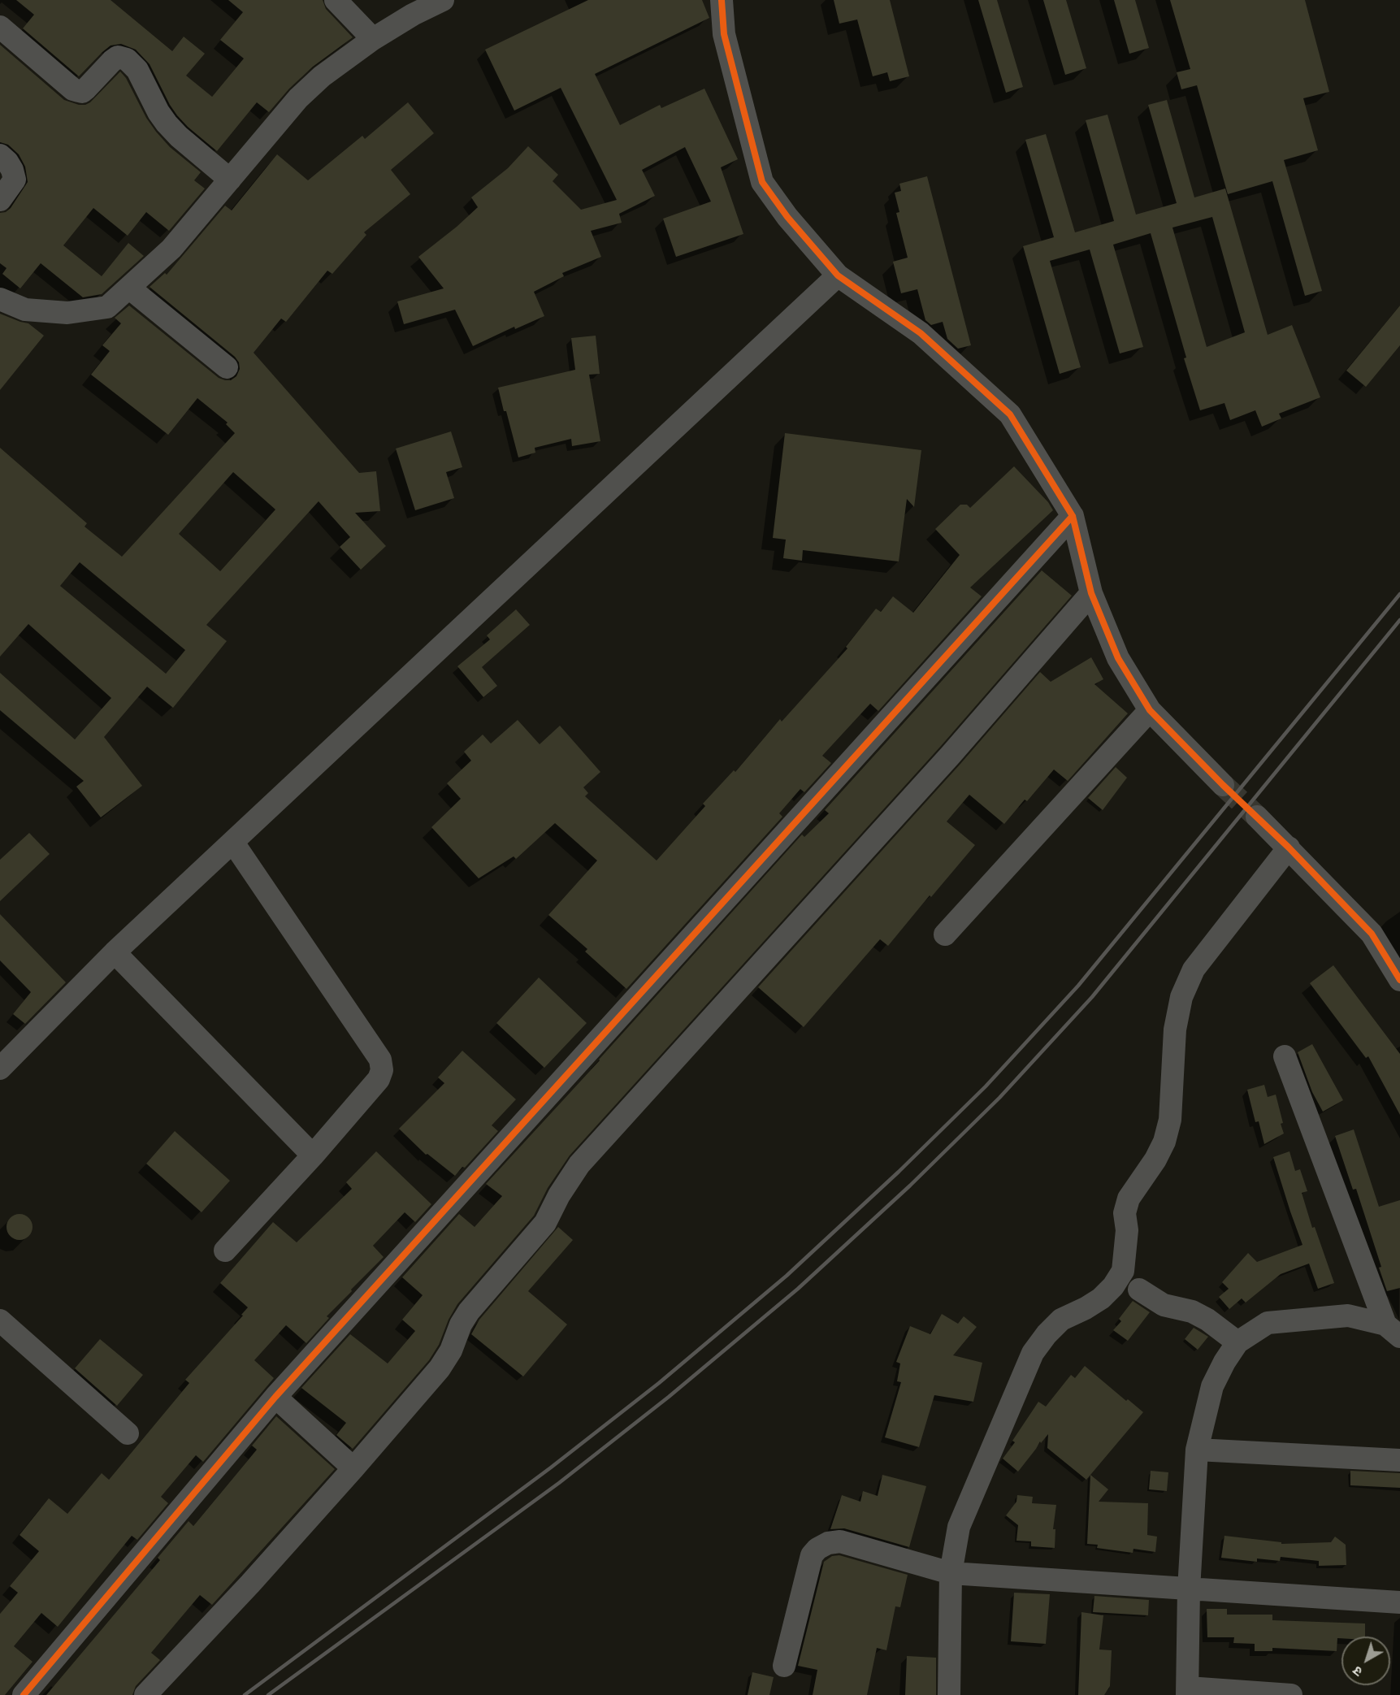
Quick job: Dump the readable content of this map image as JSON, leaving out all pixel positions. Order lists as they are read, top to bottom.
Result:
{
  "north": "bottom left"
}
